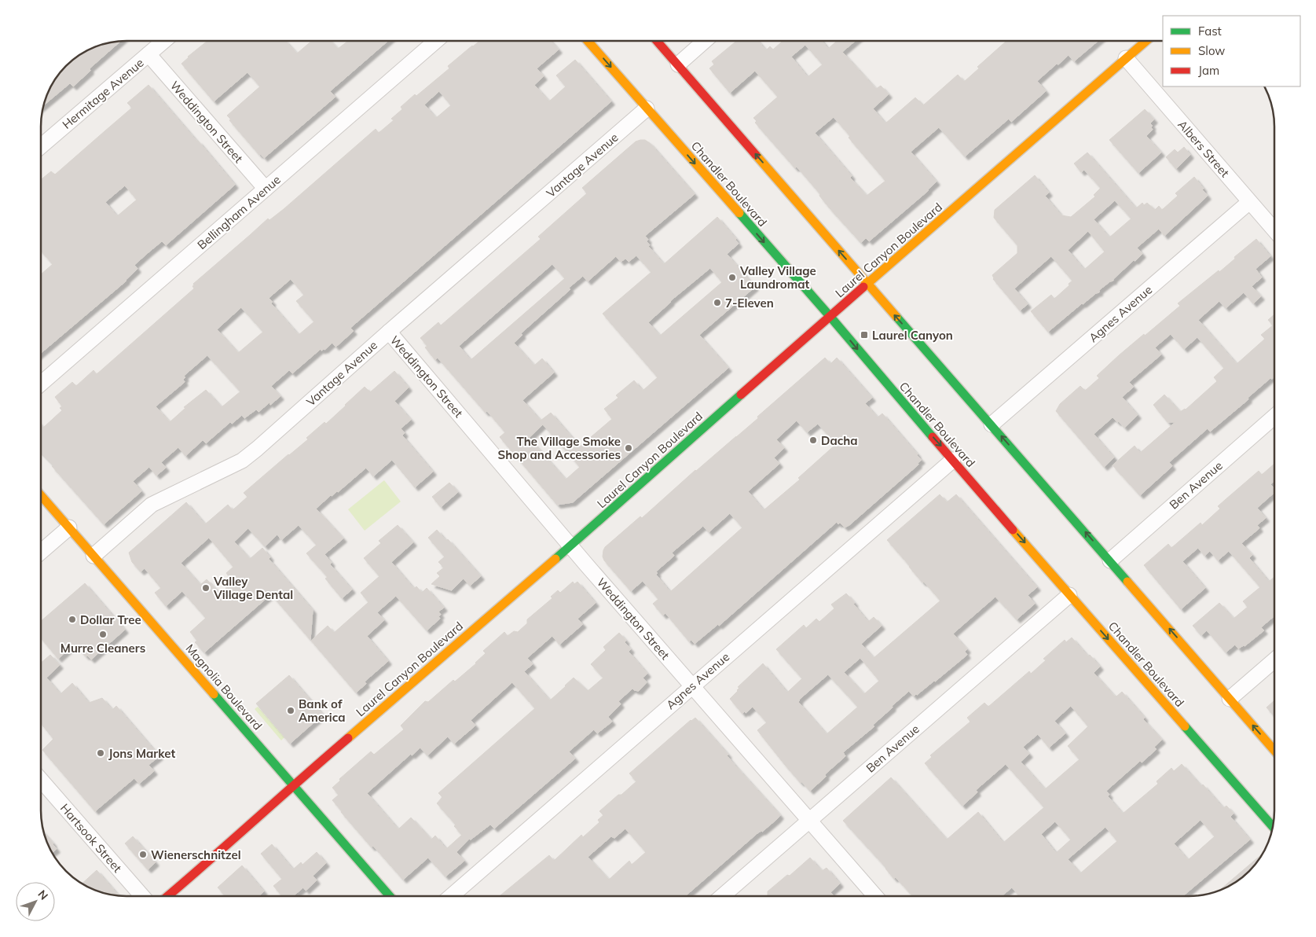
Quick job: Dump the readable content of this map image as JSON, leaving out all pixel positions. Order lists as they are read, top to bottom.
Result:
{
  "streets": {
    "street": [
      "Hermitage Avenue",
      "Weddington Street",
      "Albers Street",
      "Vantage Avenue",
      "Chandler Boulevard",
      "Bellingham Avenue",
      "Laurel Canyon Boulevard",
      "Agnes Avenue",
      "Ben Avenue",
      "Magnolia Boulevard",
      "Hartsook Street"
    ]
  },
  "crossings": [
    ["Hermitage Avenue", "Weddington Street"],
    ["Weddington Street", "Vantage Avenue"],
    ["Weddington Street", "Bellingham Avenue"],
    ["Weddington Street", "Laurel Canyon Boulevard"],
    ["Weddington Street", "Agnes Avenue"],
    ["Weddington Street", "Ben Avenue"],
    ["Albers Street", "Laurel Canyon Boulevard"],
    ["Albers Street", "Agnes Avenue"],
    ["Vantage Avenue", "Chandler Boulevard"],
    ["Vantage Avenue", "Magnolia Boulevard"],
    ["Chandler Boulevard", "Laurel Canyon Boulevard"],
    ["Chandler Boulevard", "Agnes Avenue"],
    ["Chandler Boulevard", "Ben Avenue"],
    ["Laurel Canyon Boulevard", "Magnolia Boulevard"]
  ],
  "places": {
    "other": [
      "Valley Village Laundromat",
      "7-Eleven",
      "Dacha",
      "The Village Smoke Shop and Accessories",
      "Valley Village Dental",
      "Dollar Tree",
      "Murre Cleaners",
      "Bank of America",
      "Jons Market",
      "Wienerschnitzel"
    ],
    "transit": ["Laurel Canyon"]
  },
  "legend": ["Fast", "Slow", "Jam"],
  "north": "top right"
}
